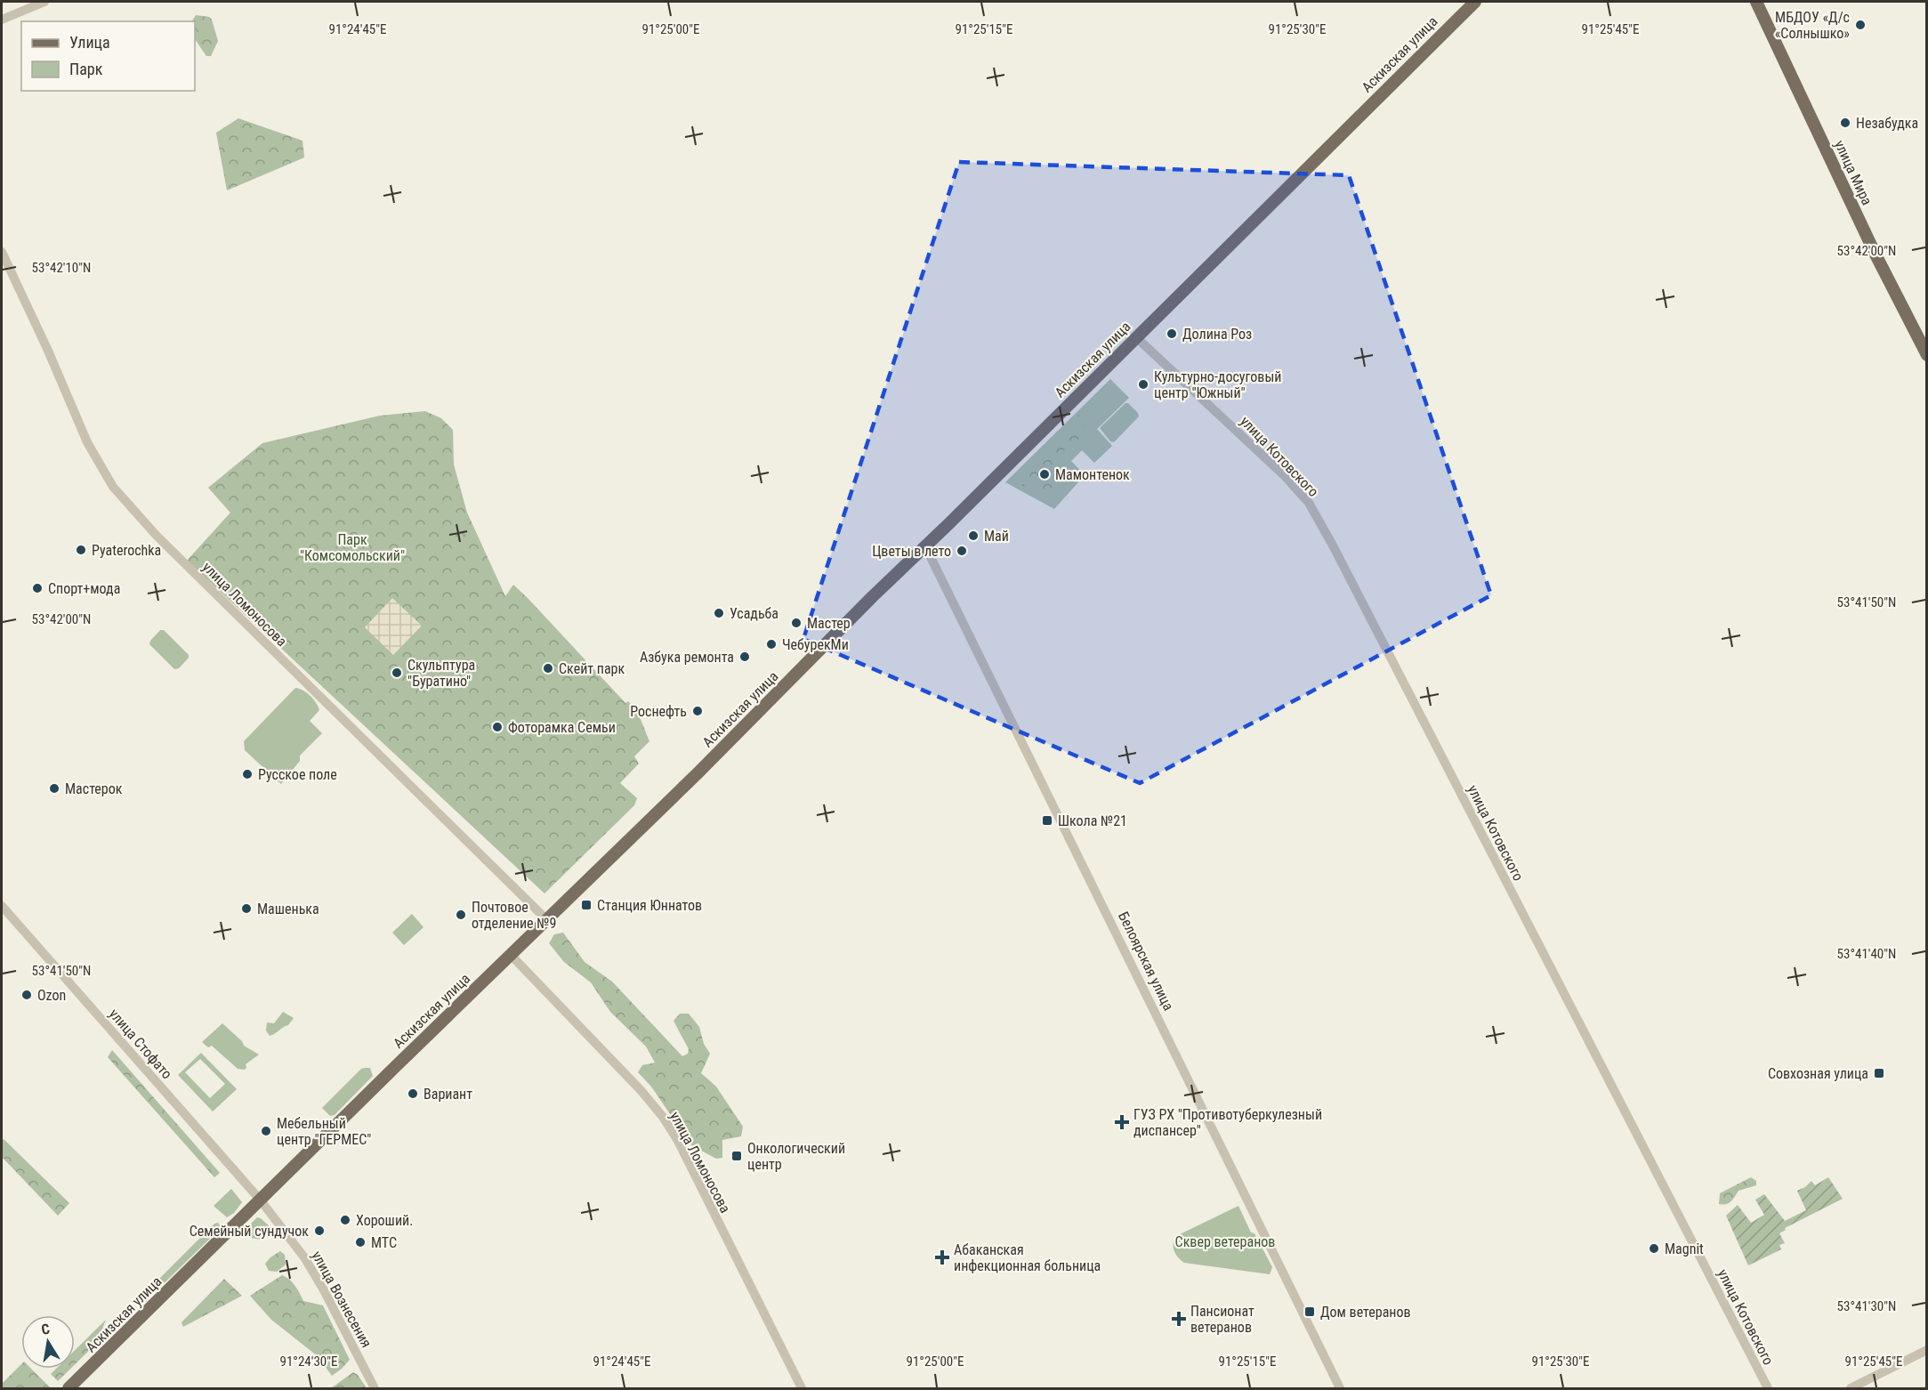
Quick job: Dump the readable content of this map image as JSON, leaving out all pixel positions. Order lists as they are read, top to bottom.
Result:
{
  "streets": {
    "main road": ["Аскизская улица", "улица Мира"],
    "street": [
      "улица Котовского",
      "улица Ломоносова",
      "Белоярская улица",
      "улица Стофато",
      "улица Вознесения"
    ]
  },
  "crossings": [
    ["Аскизская улица", "улица Котовского"],
    ["Аскизская улица", "улица Ломоносова"],
    ["Аскизская улица", "Белоярская улица"],
    ["Аскизская улица", "улица Стофато"],
    ["Аскизская улица", "улица Вознесения"],
    ["улица Стофато", "улица Вознесения"]
  ],
  "parks": ["Парк \"Комсомольский\"", "Сквер ветеранов"],
  "places": {
    "other": [
      "МБДОУ «Д/с «Солнышко»",
      "Незабудка",
      "Долина Роз",
      "Культурно-досуговый центр \"Южный\"",
      "Мамонтенок",
      "Май",
      "Pyaterochka",
      "Цветы в лето",
      "Спорт+мода",
      "Усадьба",
      "Мастер",
      "ЧебурекМи",
      "Азбука ремонта",
      "Скейт парк",
      "Скульптура \"Буратино\"",
      "Роснефть",
      "Фоторамка Семьи",
      "Русское поле",
      "Мастерок",
      "Машенька",
      "Почтовое отделение №9",
      "Ozon",
      "Вариант",
      "Мебельный центр \"ГЕРМЕС\"",
      "Хороший.",
      "Семейный сундучок",
      "МТС",
      "Magnit"
    ],
    "transit": [
      "Школа №21",
      "Станция Юннатов",
      "Совхозная улица",
      "Онкологический центр",
      "Дом ветеранов"
    ],
    "health": ["ГУЗ РХ \"Противотуберкулезный диспансер\"", "Абаканская инфекционная больница", "Пансионат ветеранов"]
  },
  "legend": ["Улица", "Парк"],
  "north": "top",
  "coordinates": [
    "91°24'45\"E",
    "91°25'15\"E",
    "91°25'30\"E",
    "91°25'00\"E",
    "91°25'45\"E",
    "53°42'00\"N",
    "53°42'10\"N",
    "53°41'50\"N",
    "53°41'40\"N",
    "53°41'30\"N",
    "91°24'30\"E"
  ]
}
